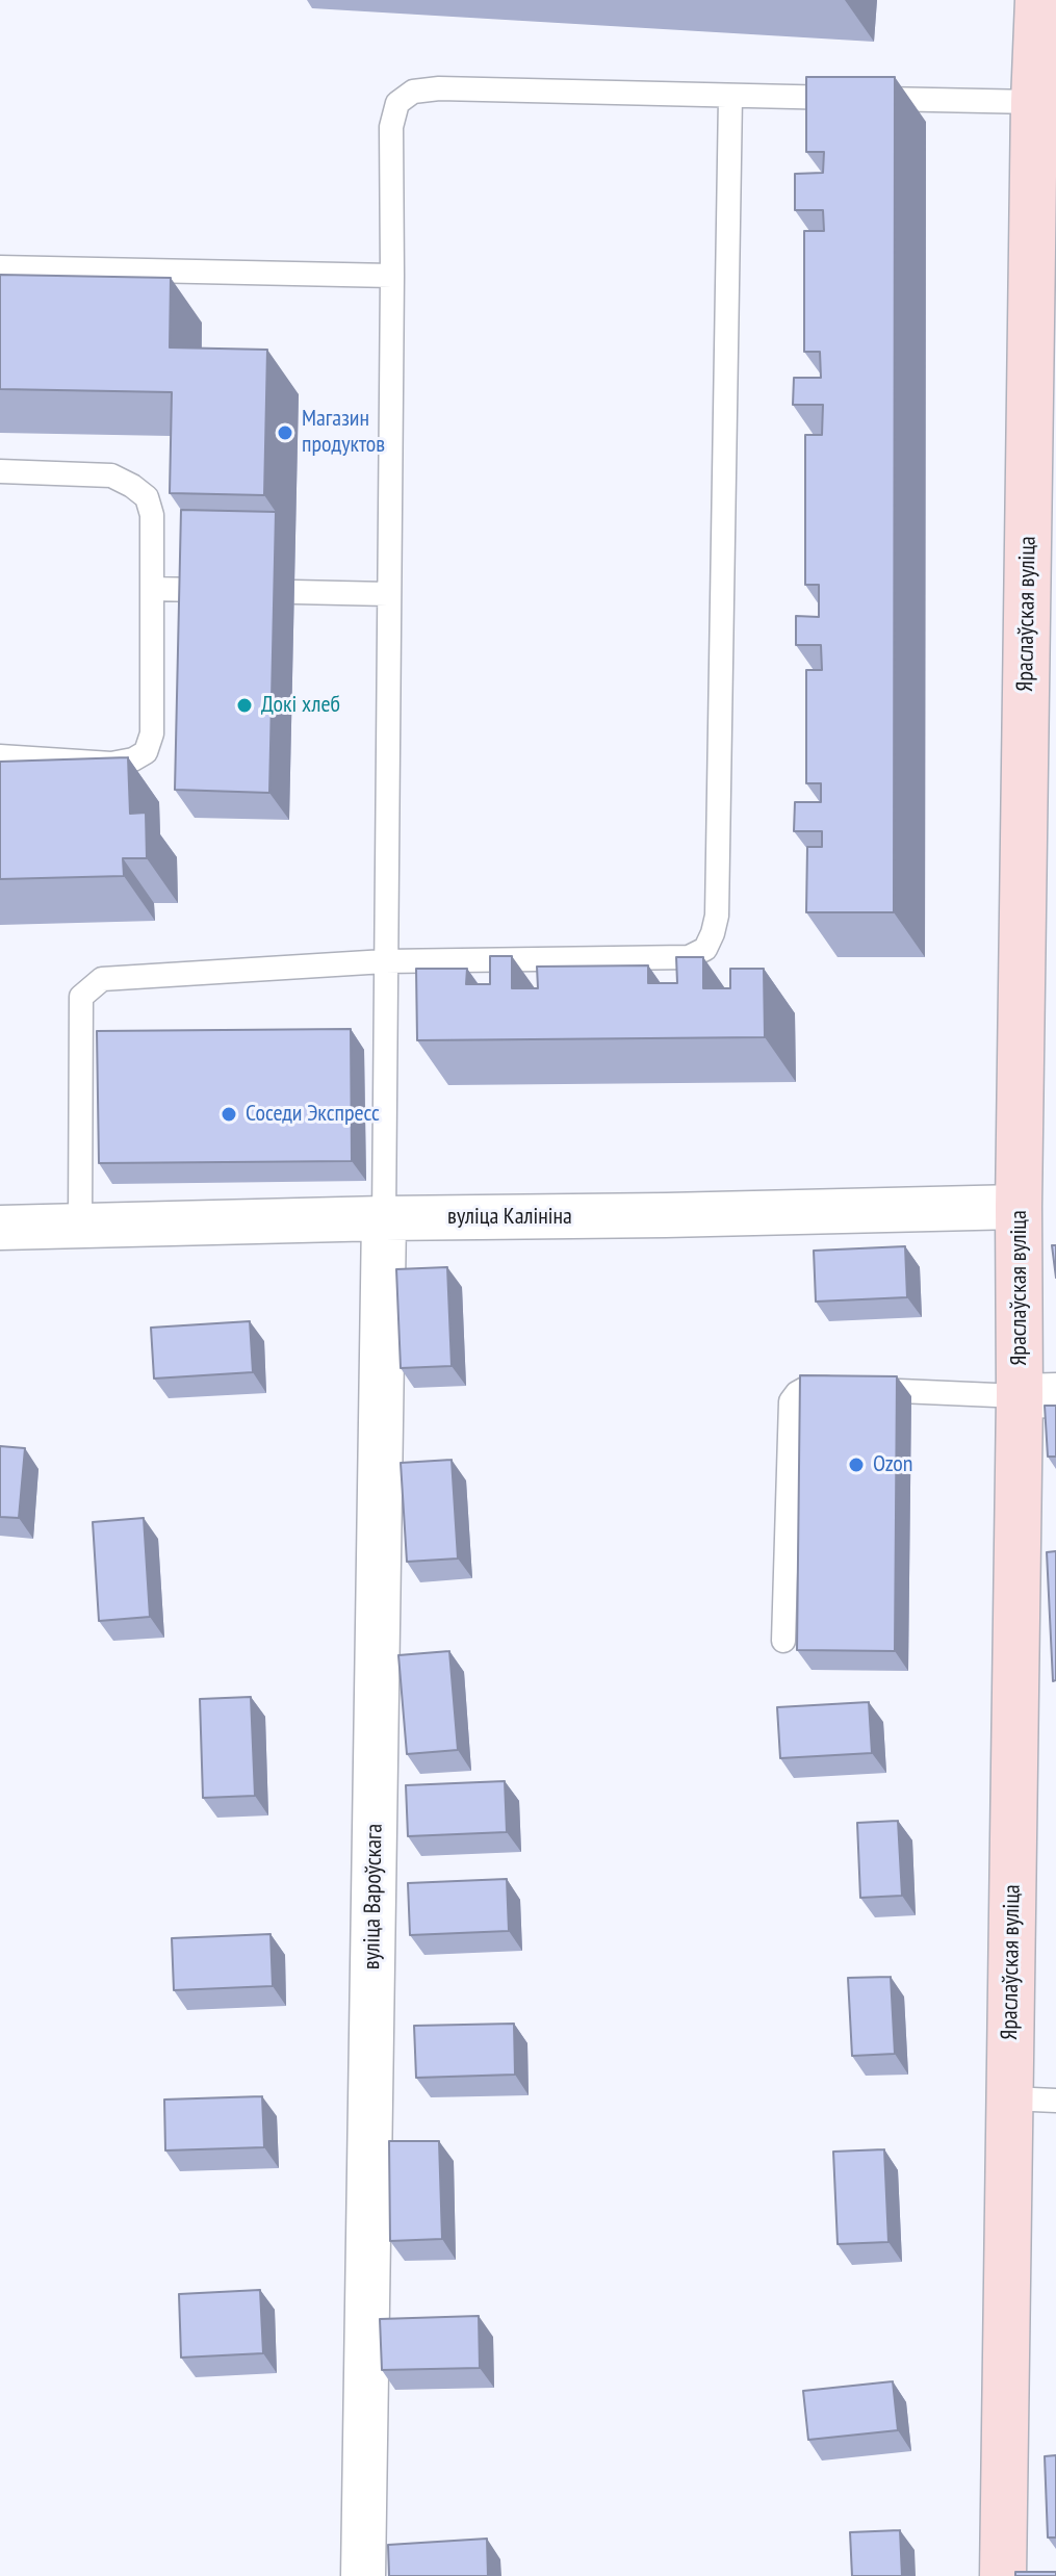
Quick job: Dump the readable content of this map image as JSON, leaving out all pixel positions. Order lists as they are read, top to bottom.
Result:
{
  "streets": {
    "street": ["Яраслаўская вуліца", "вуліца Калініна", "вуліца Вароўскага"]
  },
  "crossings": [
    ["Яраслаўская вуліца", "вуліца Калініна"],
    ["вуліца Калініна", "вуліца Вароўскага"]
  ],
  "places": [
    "Магазин продуктов",
    "Докі хлеб",
    "Соседи Экспресс",
    "Ozon"
  ]
}
